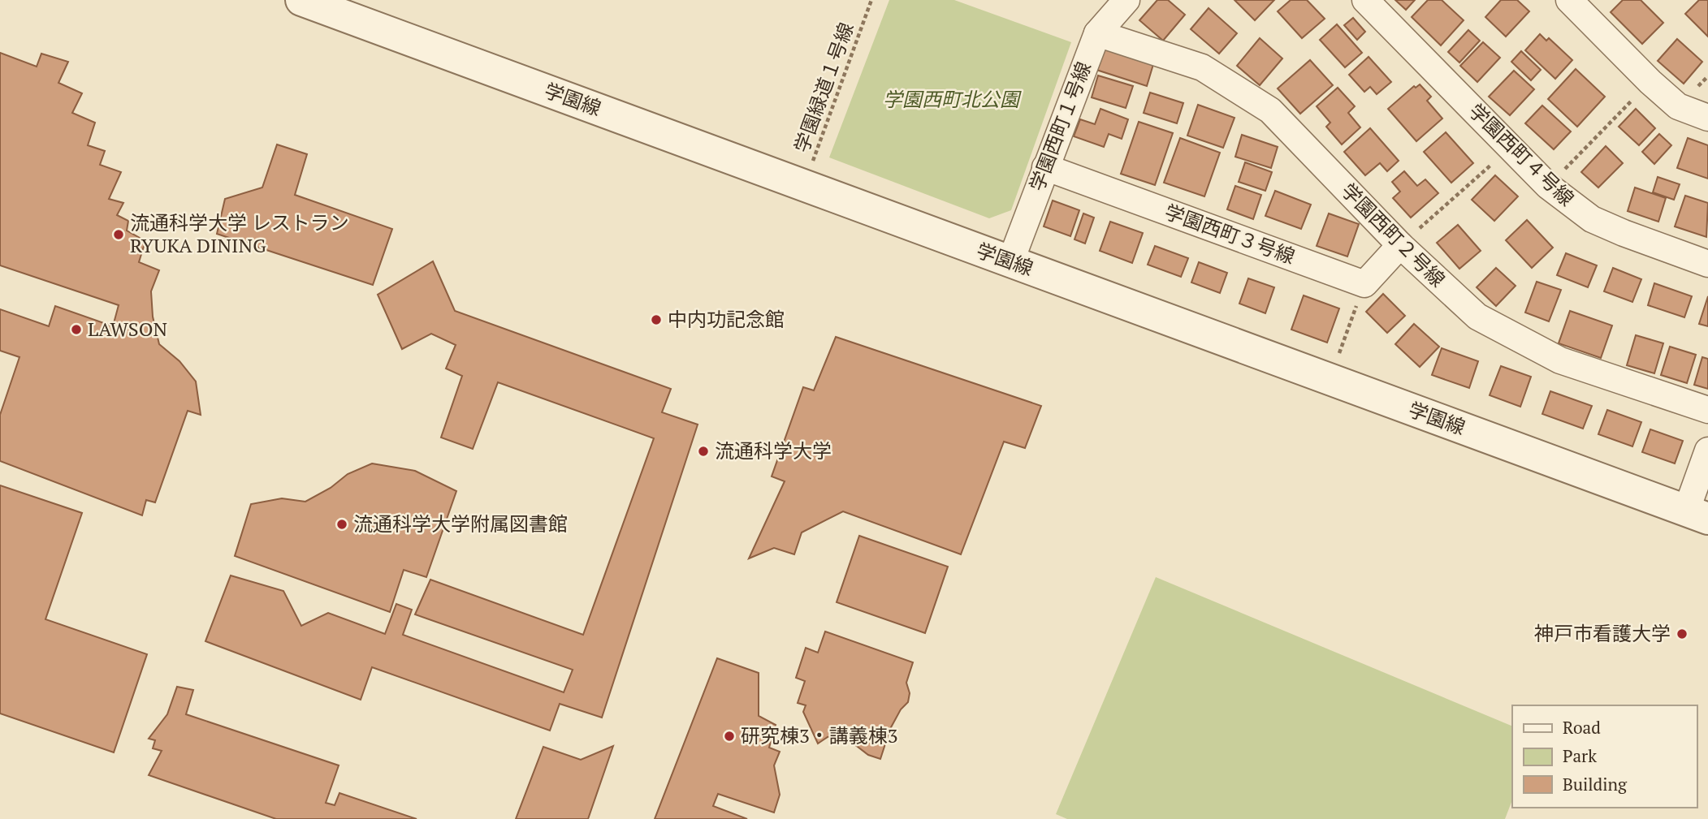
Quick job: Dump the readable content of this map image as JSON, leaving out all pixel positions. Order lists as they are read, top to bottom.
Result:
{
  "streets": {
    "street": [
      "学園線",
      "学園西町１号線",
      "学園西町４号線",
      "学園西町３号線",
      "学園西町２号線"
    ],
    "path": ["学園緑道１号線"]
  },
  "crossings": [
    ["学園緑道１号線", "学園線"],
    ["学園線", "学園西町１号線"],
    ["学園西町１号線", "学園西町３号線"],
    ["学園西町１号線", "学園西町２号線"]
  ],
  "parks": ["学園西町北公園"],
  "places": [
    "流通科学大学 レストラン RYUKA DINING",
    "中内功記念館",
    "LAWSON",
    "流通科学大学",
    "流通科学大学附属図書館",
    "神戸市看護大学",
    "研究棟3・講義棟3"
  ],
  "legend": ["Road", "Park", "Building"]
}
